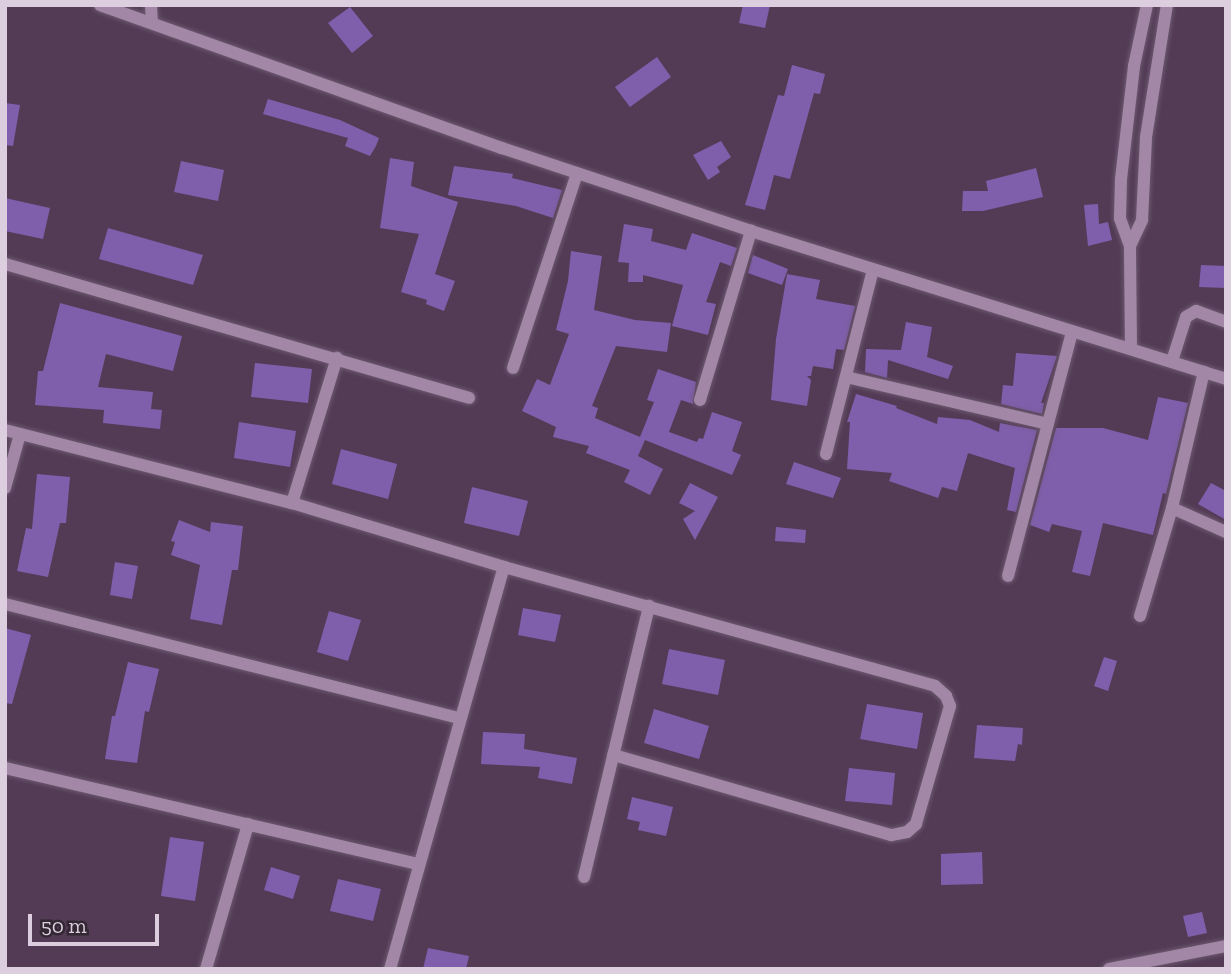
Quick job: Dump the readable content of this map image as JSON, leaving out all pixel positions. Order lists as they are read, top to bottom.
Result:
{
  "scale_bar": "50 m"
}
